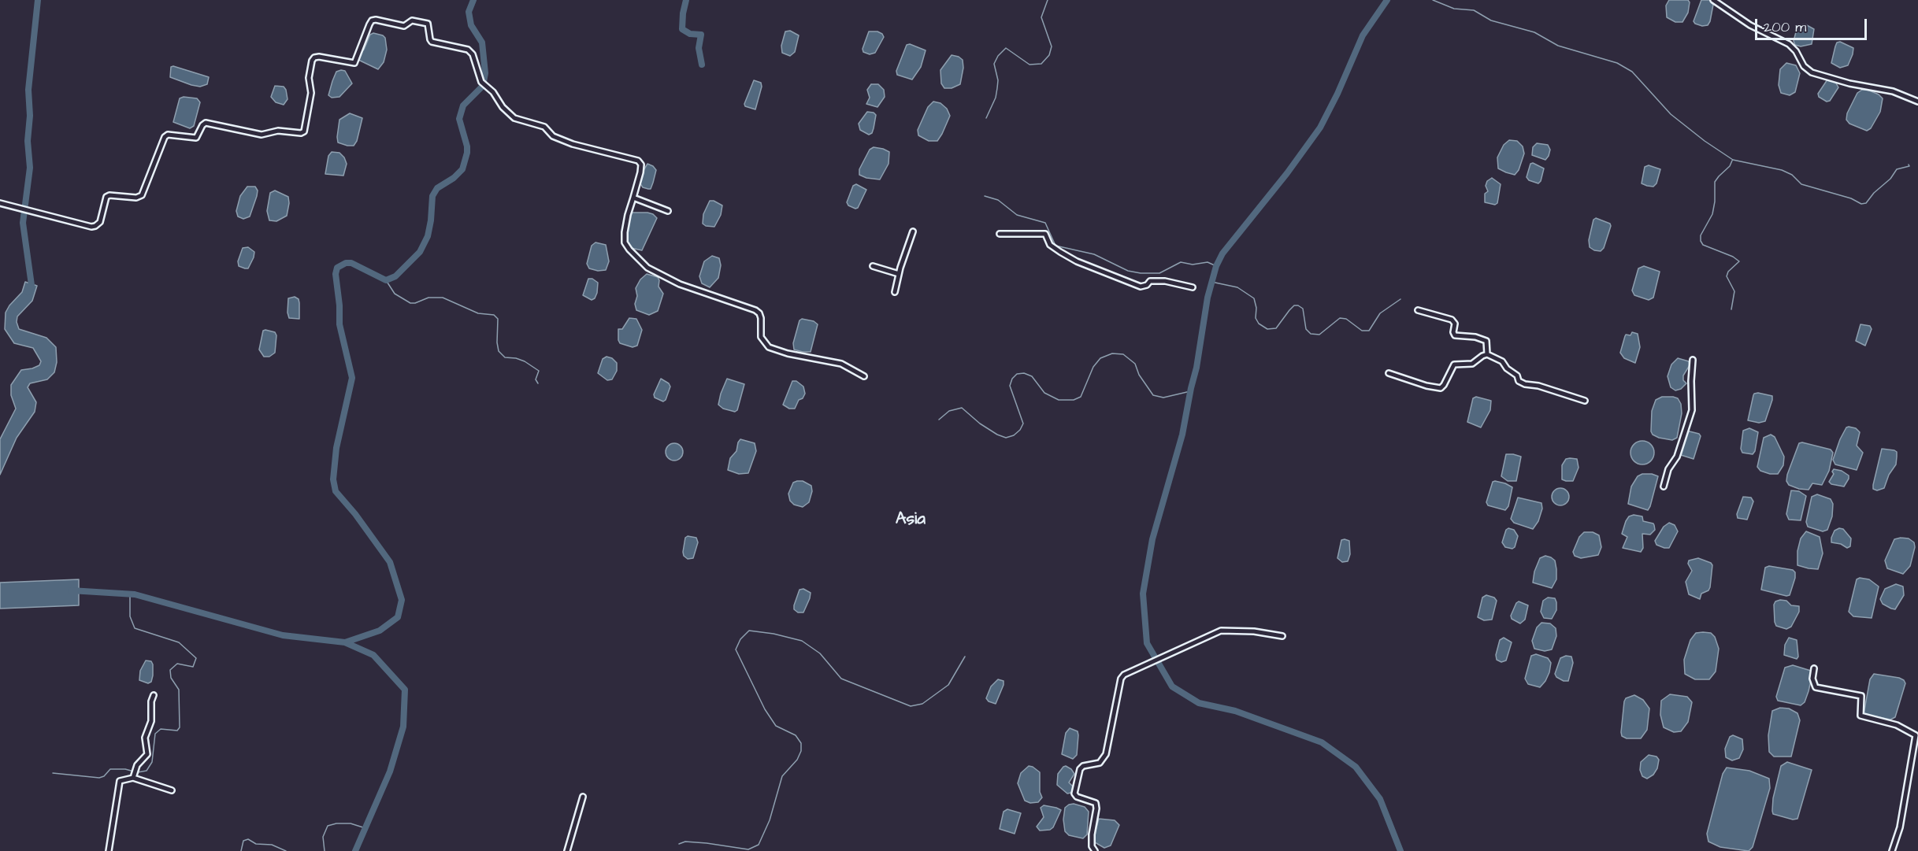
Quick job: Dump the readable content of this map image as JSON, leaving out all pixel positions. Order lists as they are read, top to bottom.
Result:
{
  "districts": ["Asia"],
  "scale_bar": "200 m"
}
